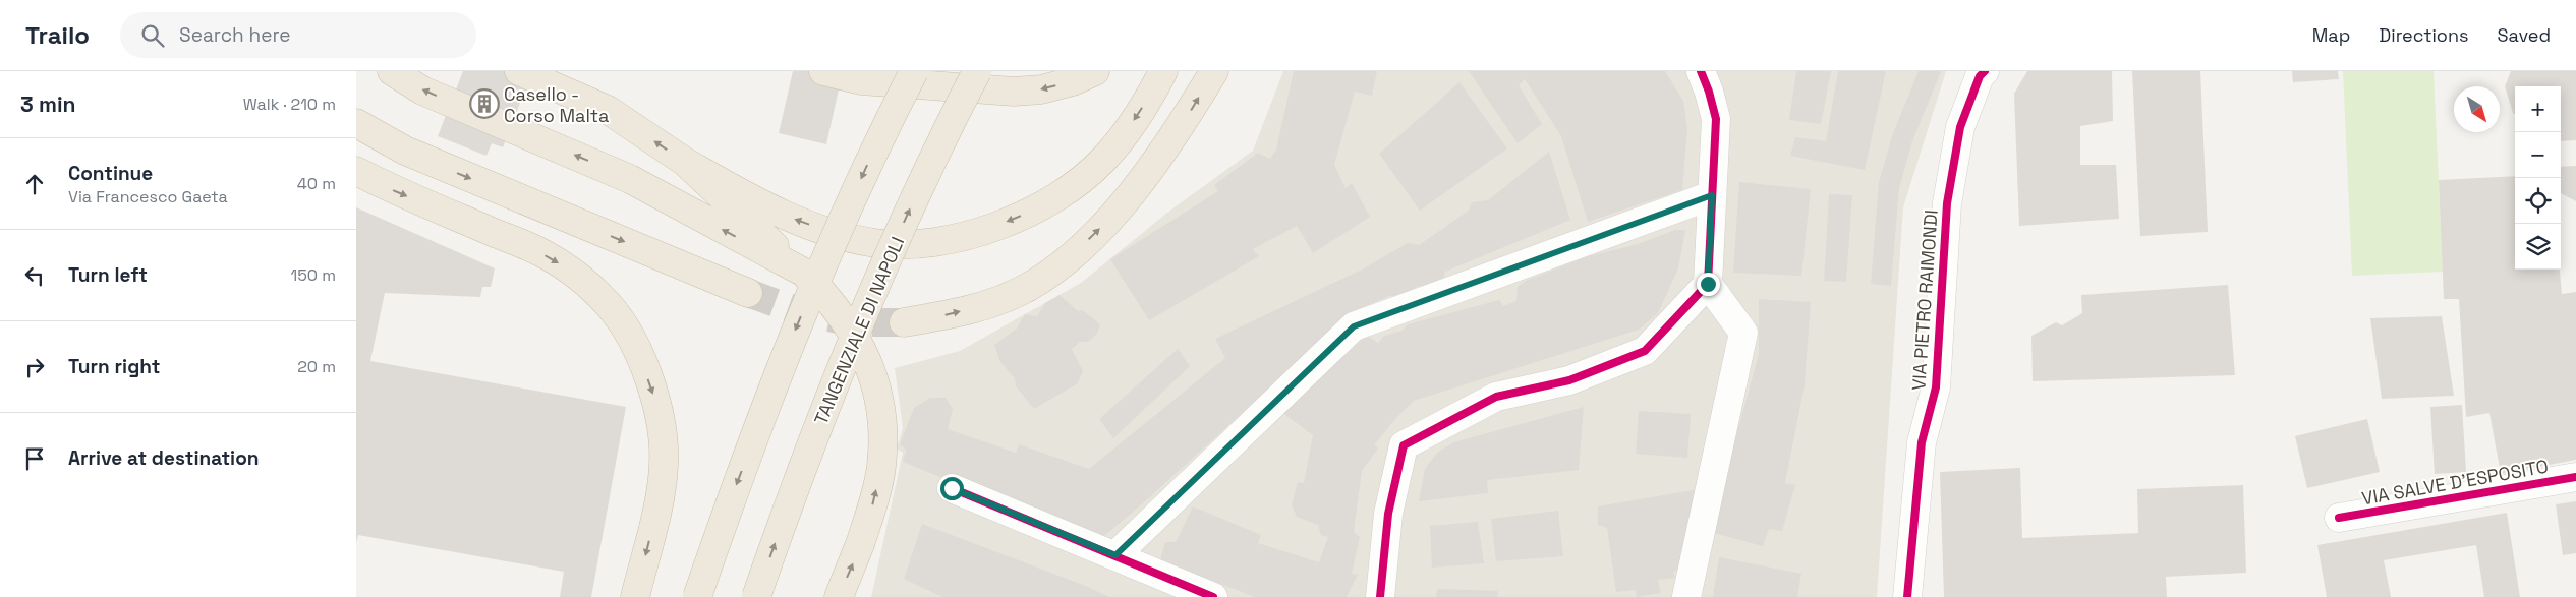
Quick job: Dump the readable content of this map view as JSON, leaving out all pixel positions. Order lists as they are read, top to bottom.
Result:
{
  "streets": {
    "highway": ["TANGENZIALE DI NAPOLI"],
    "street": ["VIA PIETRO RAIMONDI", "VIA SALVE D'ESPOSITO"]
  },
  "places": {
    "building": ["Casello - Corso Malta"]
  },
  "north": "bottom right",
  "page": {
    "header": "Trailo",
    "search": "Search here",
    "nav": ["Map", "Directions", "Saved"],
    "heading": ["3 min", "Walk · 210 m"],
    "map_buttons": ["+", "−"],
    "list": [
      ["Continue", "Via Francesco Gaeta", "40 m"],
      ["Turn left", "150 m"],
      ["Turn right", "20 m"],
      "Arrive at destination"
    ]
  }
}
